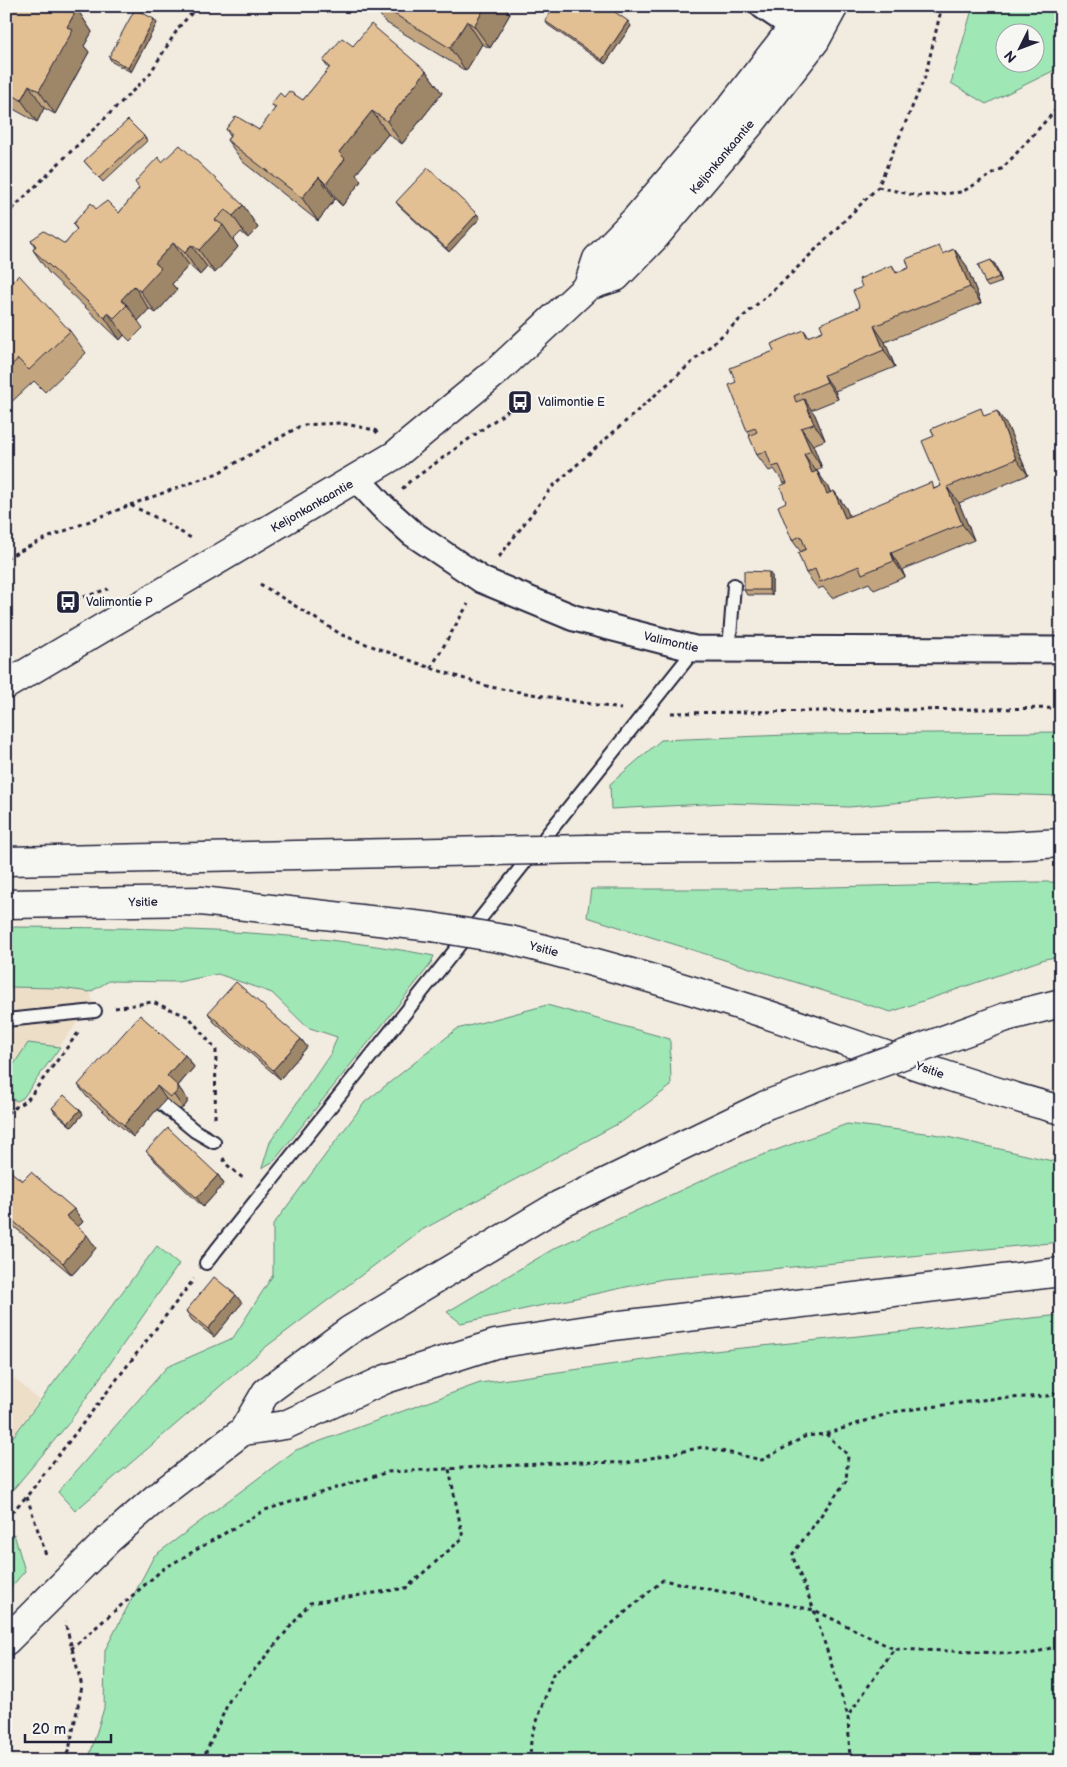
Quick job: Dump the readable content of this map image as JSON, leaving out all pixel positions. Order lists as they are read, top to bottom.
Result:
{
  "streets": {
    "main road": ["Keljonkankaantie", "Ysitie"],
    "street": ["Valimontie"]
  },
  "crossings": [
    ["Keljonkankaantie", "Valimontie"]
  ],
  "places": {
    "bus stop": ["Valimontie E", "Valimontie P"]
  },
  "scale_bar": "20 m",
  "north": "bottom left"
}
